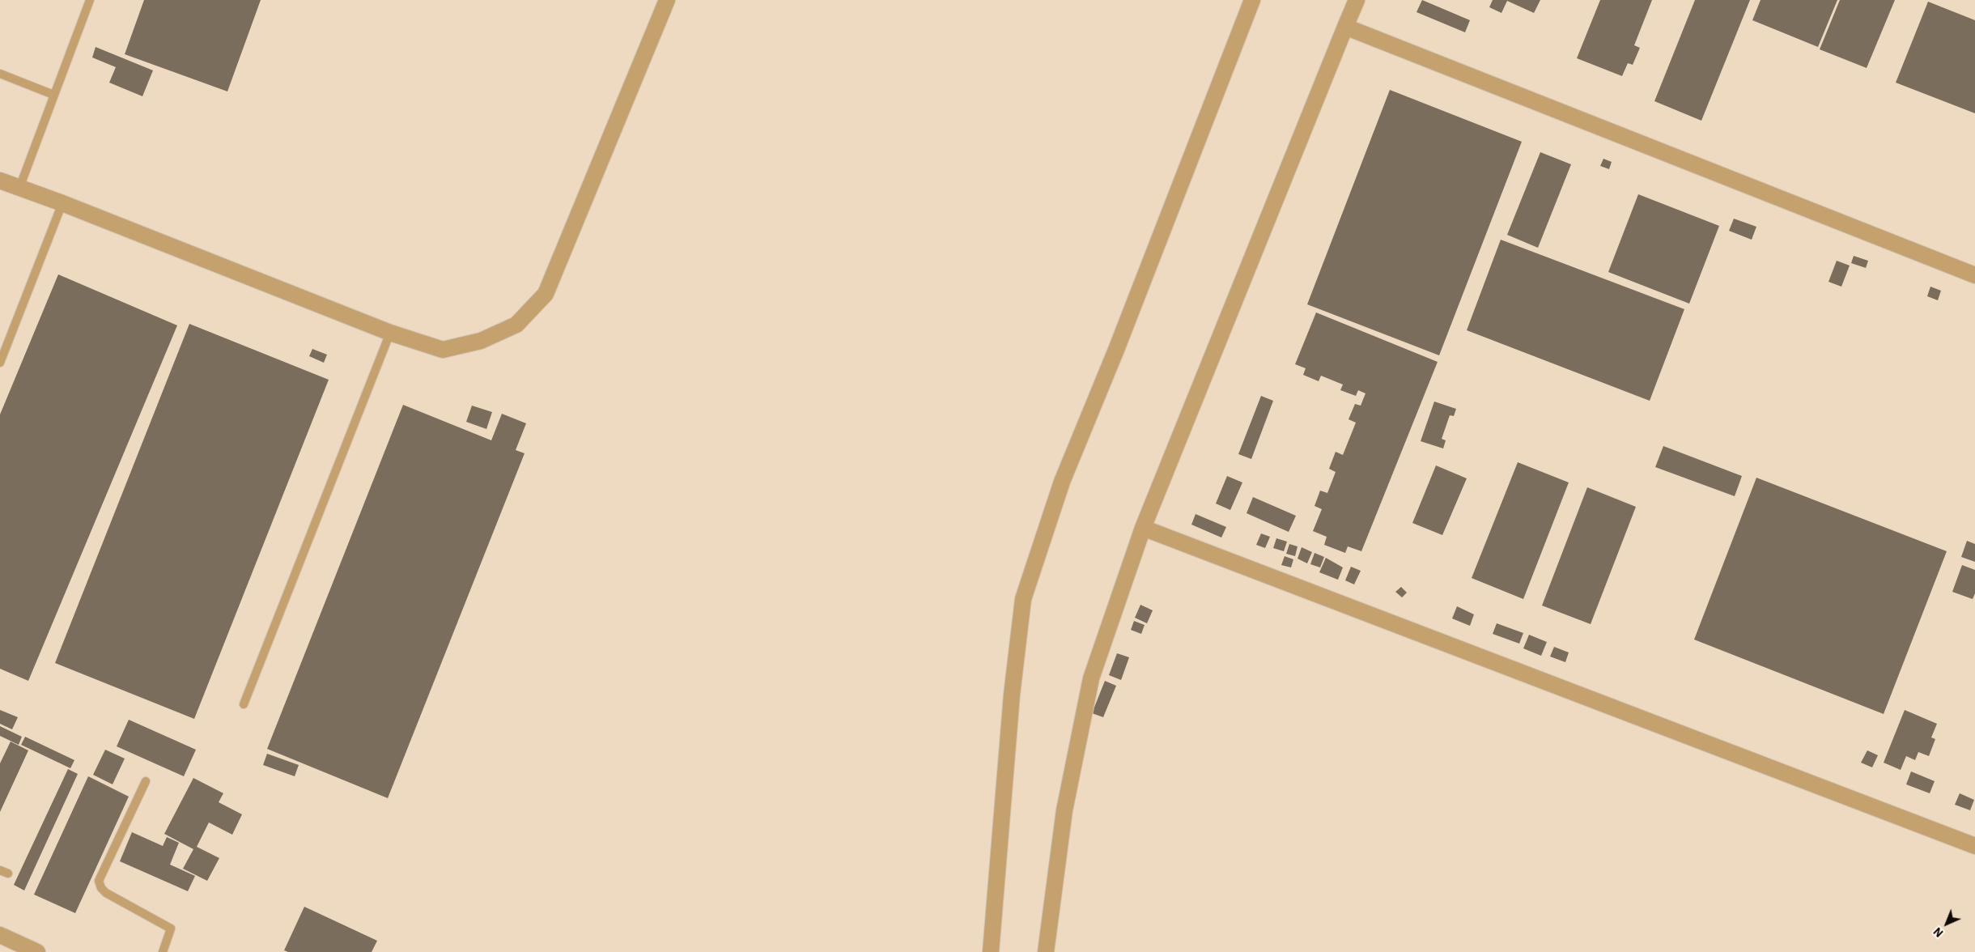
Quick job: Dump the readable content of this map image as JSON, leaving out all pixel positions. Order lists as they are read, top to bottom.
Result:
{
  "north": "bottom left"
}
